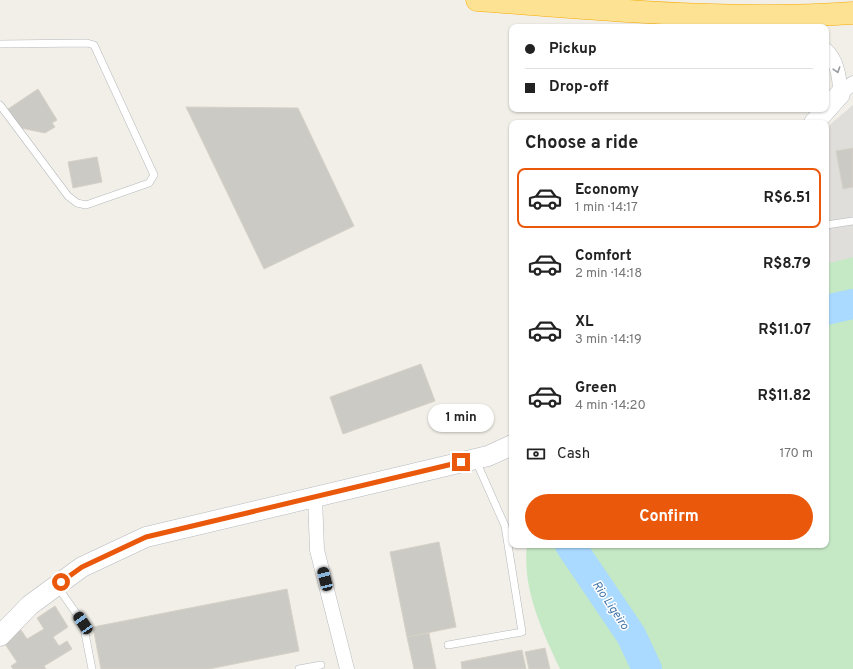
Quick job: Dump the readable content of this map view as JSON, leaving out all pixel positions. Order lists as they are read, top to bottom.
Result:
{
  "water": ["Rio Ligeiro"],
  "page": {
    "banner": ["Pickup", "Drop-off"],
    "heading": "Choose a ride",
    "list": [
      {
        "name": "Economy",
        "note": "1 min · 14:17",
        "value": "R$6.51"
      },
      {
        "name": "Comfort",
        "note": "2 min · 14:18",
        "value": "R$8.79"
      },
      {
        "name": "XL",
        "note": "3 min · 14:19",
        "value": "R$11.07"
      },
      {
        "name": "Green",
        "note": "4 min · 14:20",
        "value": "R$11.82"
      }
    ],
    "bubble": "1 min",
    "pay": ["Cash", "170 m"],
    "buttons": "Confirm"
  }
}
